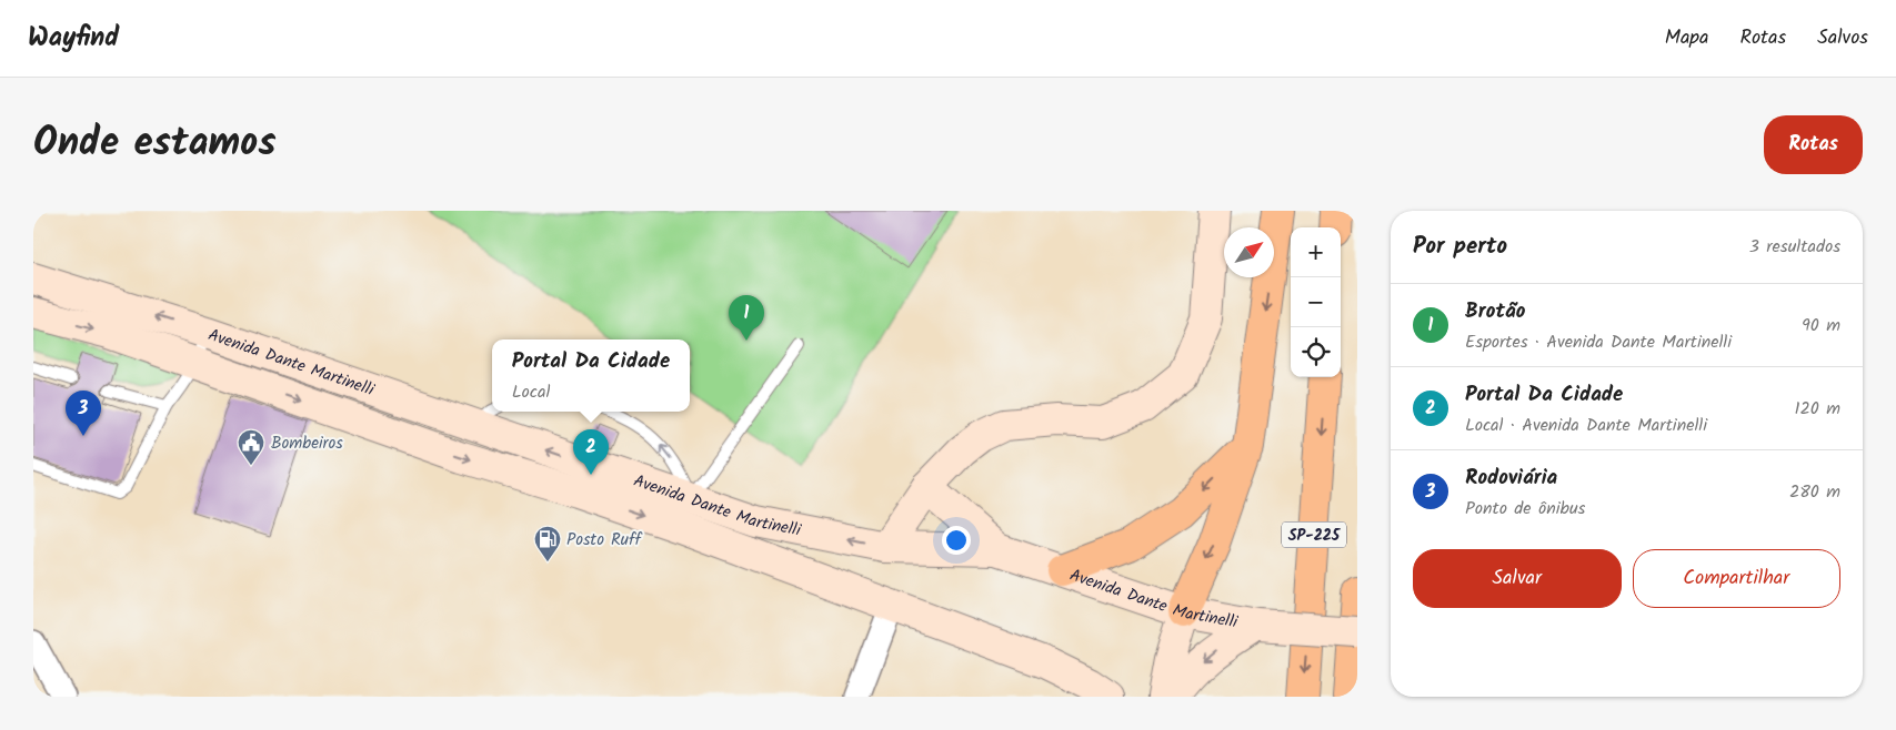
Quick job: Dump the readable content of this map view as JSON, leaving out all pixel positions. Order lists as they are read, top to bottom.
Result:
{
  "streets": {
    "highway": ["SP-225"],
    "main road": ["Avenida Dante Martinelli"]
  },
  "places": {
    "public building": ["Bombeiros"],
    "fuel station": ["Posto Ruff"]
  },
  "north": "top right",
  "page": {
    "header": "Wayfind",
    "nav": ["Mapa", "Rotas", "Salvos"],
    "title": "Onde estamos",
    "buttons": [
      "Rotas",
      ["Salvar", "Compartilhar"]
    ],
    "heading": ["Por perto", "3 resultados"],
    "map_buttons": ["+", "−"],
    "list": [
      {
        "mark": "1",
        "name": "Brotão",
        "note": "Esportes · Avenida Dante Martinelli",
        "value": "90 m"
      },
      {
        "mark": "2",
        "name": "Portal Da Cidade",
        "note": "Local · Avenida Dante Martinelli",
        "value": "120 m"
      },
      {
        "mark": "3",
        "name": "Rodoviária",
        "note": "Ponto de ônibus",
        "value": "280 m"
      }
    ],
    "pins": ["1", "3", "2"],
    "popup": ["Portal Da Cidade", "Local"]
  }
}
